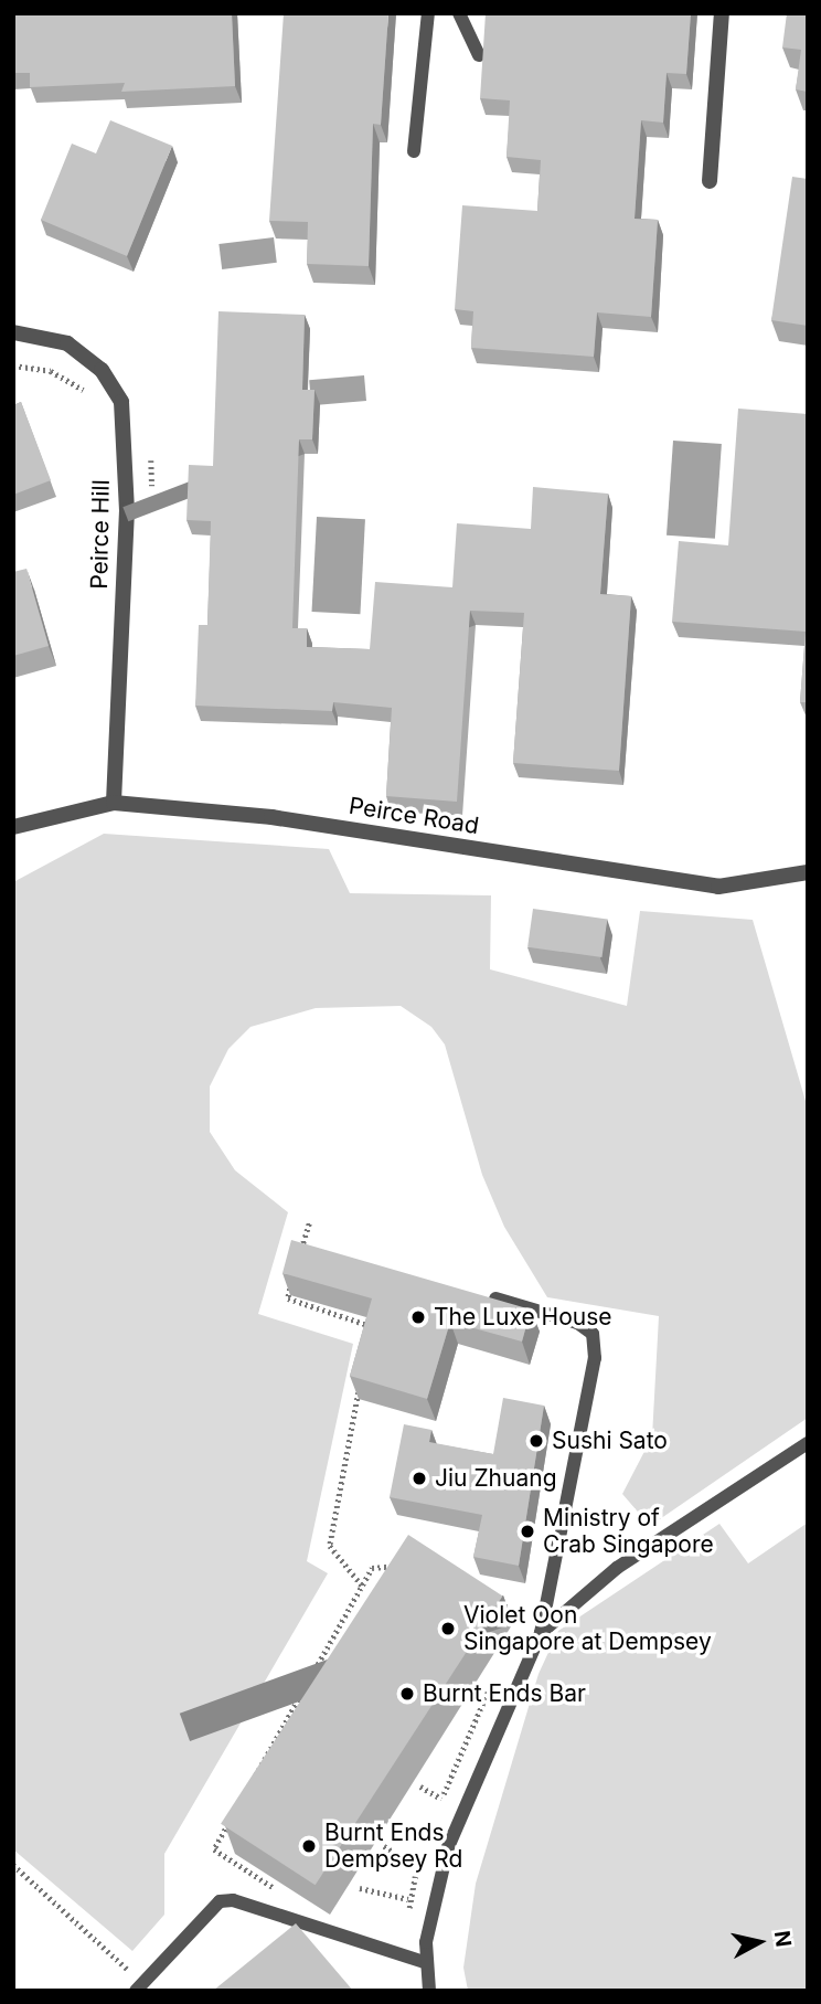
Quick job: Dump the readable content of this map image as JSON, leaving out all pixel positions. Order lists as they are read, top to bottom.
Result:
{
  "streets": {
    "street": ["Peirce Hill", "Peirce Road"]
  },
  "crossings": [
    ["Peirce Hill", "Peirce Road"]
  ],
  "places": [
    "The Luxe House",
    "Sushi Sato",
    "Jiu Zhuang",
    "Ministry of Crab Singapore",
    "Violet Oon Singapore at Dempsey",
    "Burnt Ends Bar",
    "Burnt Ends Dempsey Rd"
  ],
  "north": "right"
}
